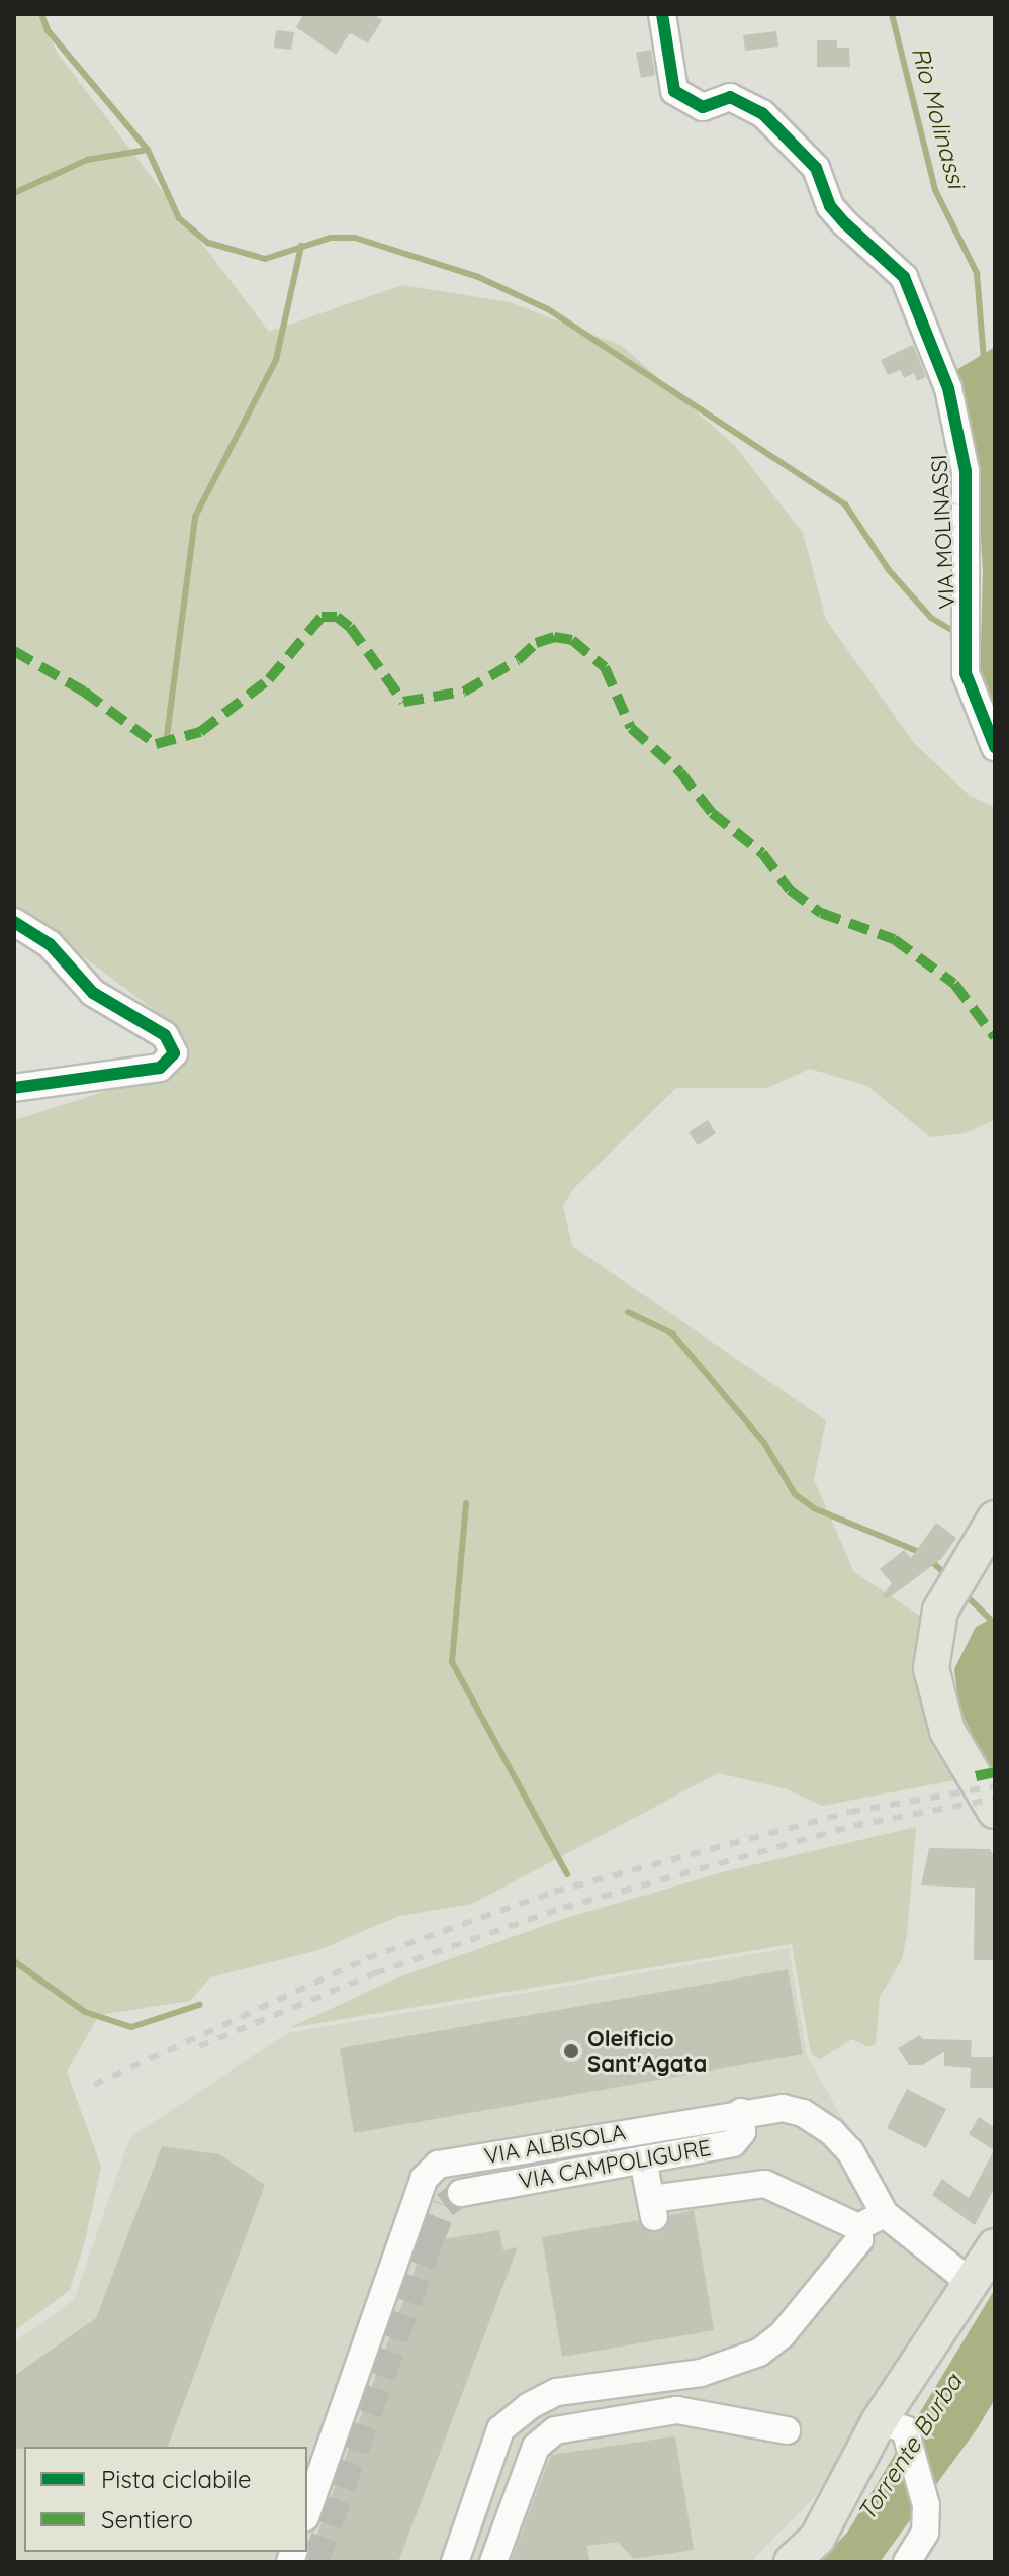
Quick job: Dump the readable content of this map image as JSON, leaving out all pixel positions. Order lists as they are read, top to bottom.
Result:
{
  "streets": {
    "street": ["VIA MOLINASSI", "VIA ALBISOLA", "VIA CAMPOLIGURE"]
  },
  "crossings": [
    ["VIA ALBISOLA", "VIA CAMPOLIGURE"]
  ],
  "water": ["Rio Molinassi", "Torrente Burba"],
  "places": ["Oleificio Sant'Agata"],
  "legend": ["Pista ciclabile", "Sentiero"]
}
